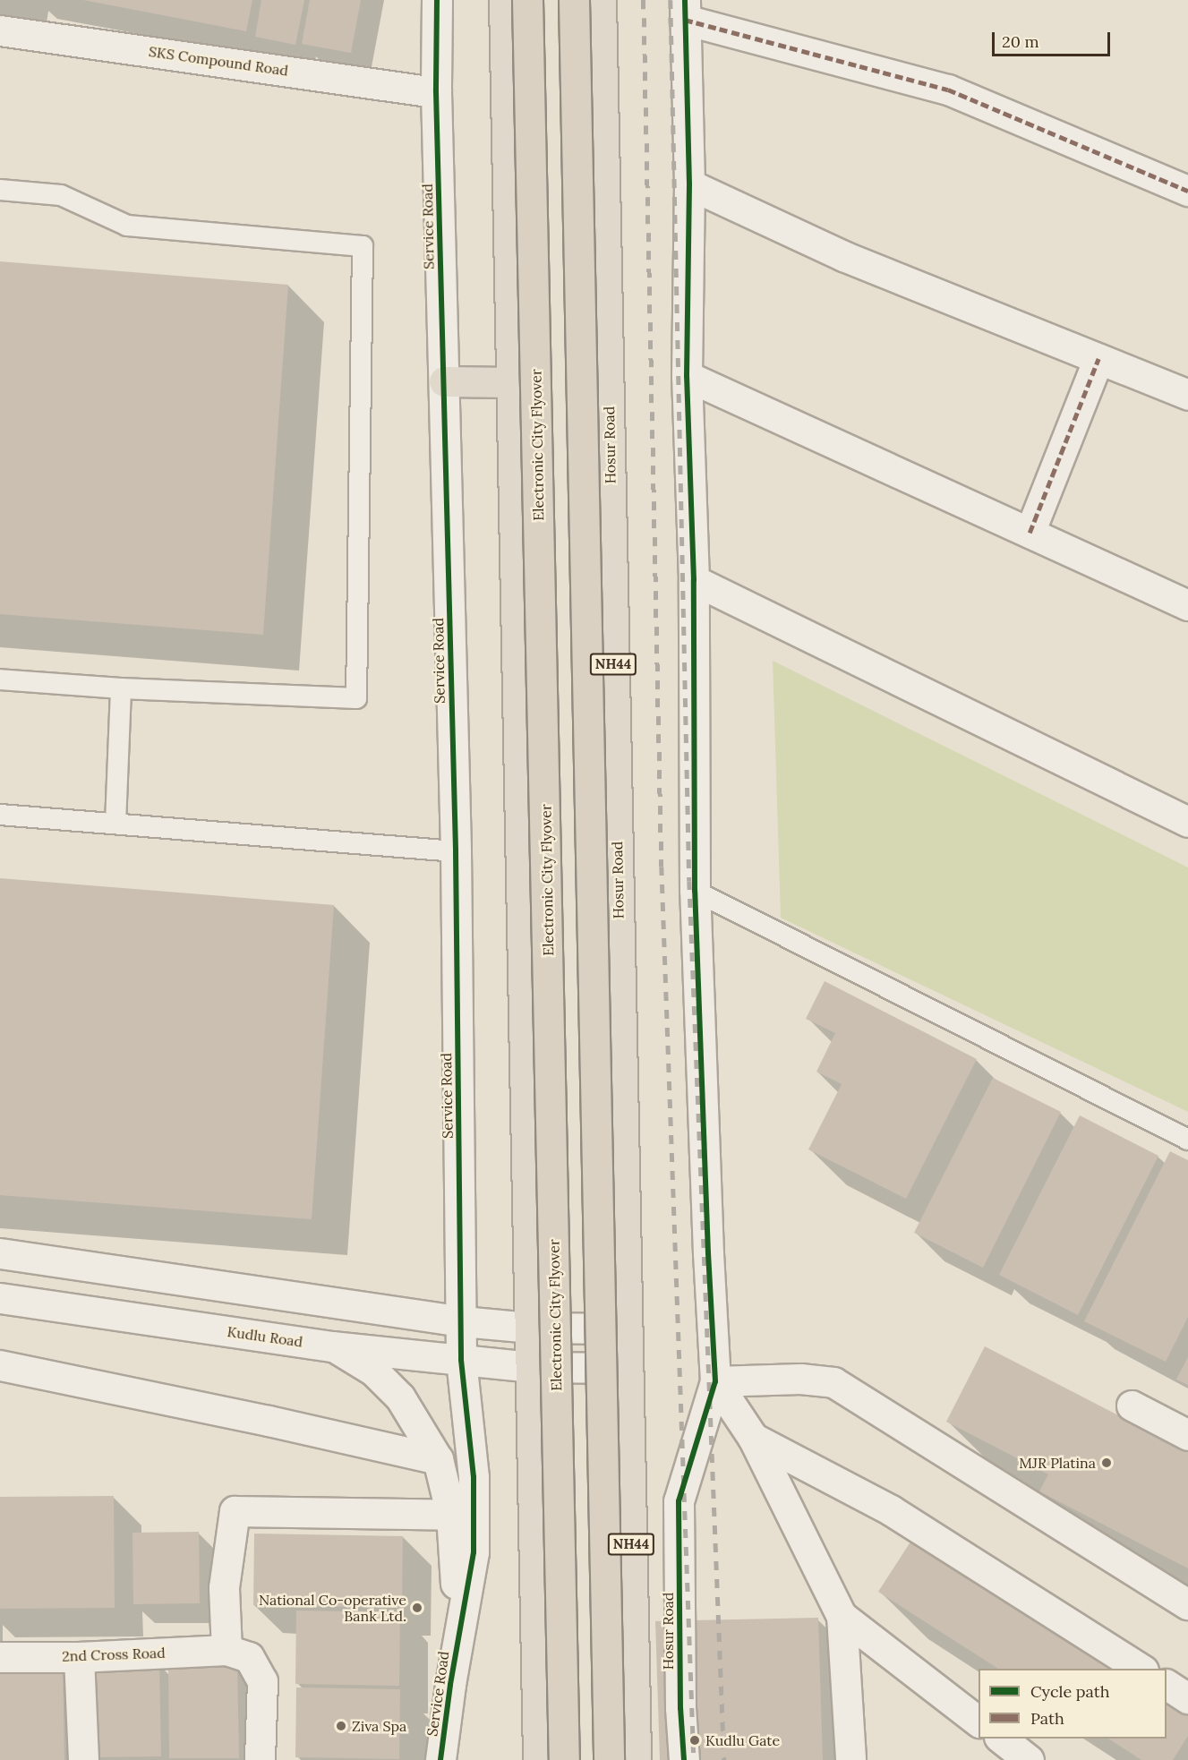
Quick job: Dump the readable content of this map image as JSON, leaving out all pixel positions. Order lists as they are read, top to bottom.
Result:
{
  "streets": {
    "highway": ["Electronic City Flyover", "Hosur Road", "NH44"],
    "street": [
      "SKS Compound Road",
      "Service Road",
      "Kudlu Road",
      "2nd Cross Road"
    ]
  },
  "crossings": [
    ["SKS Compound Road", "Service Road"],
    ["Service Road", "Kudlu Road"],
    ["Hosur Road", "Kudlu Road"]
  ],
  "places": [
    "MJR Platina",
    "National Co-operative Bank Ltd.",
    "Ziva Spa",
    "Kudlu Gate"
  ],
  "legend": ["Cycle path", "Path"],
  "scale_bar": "20 m"
}
